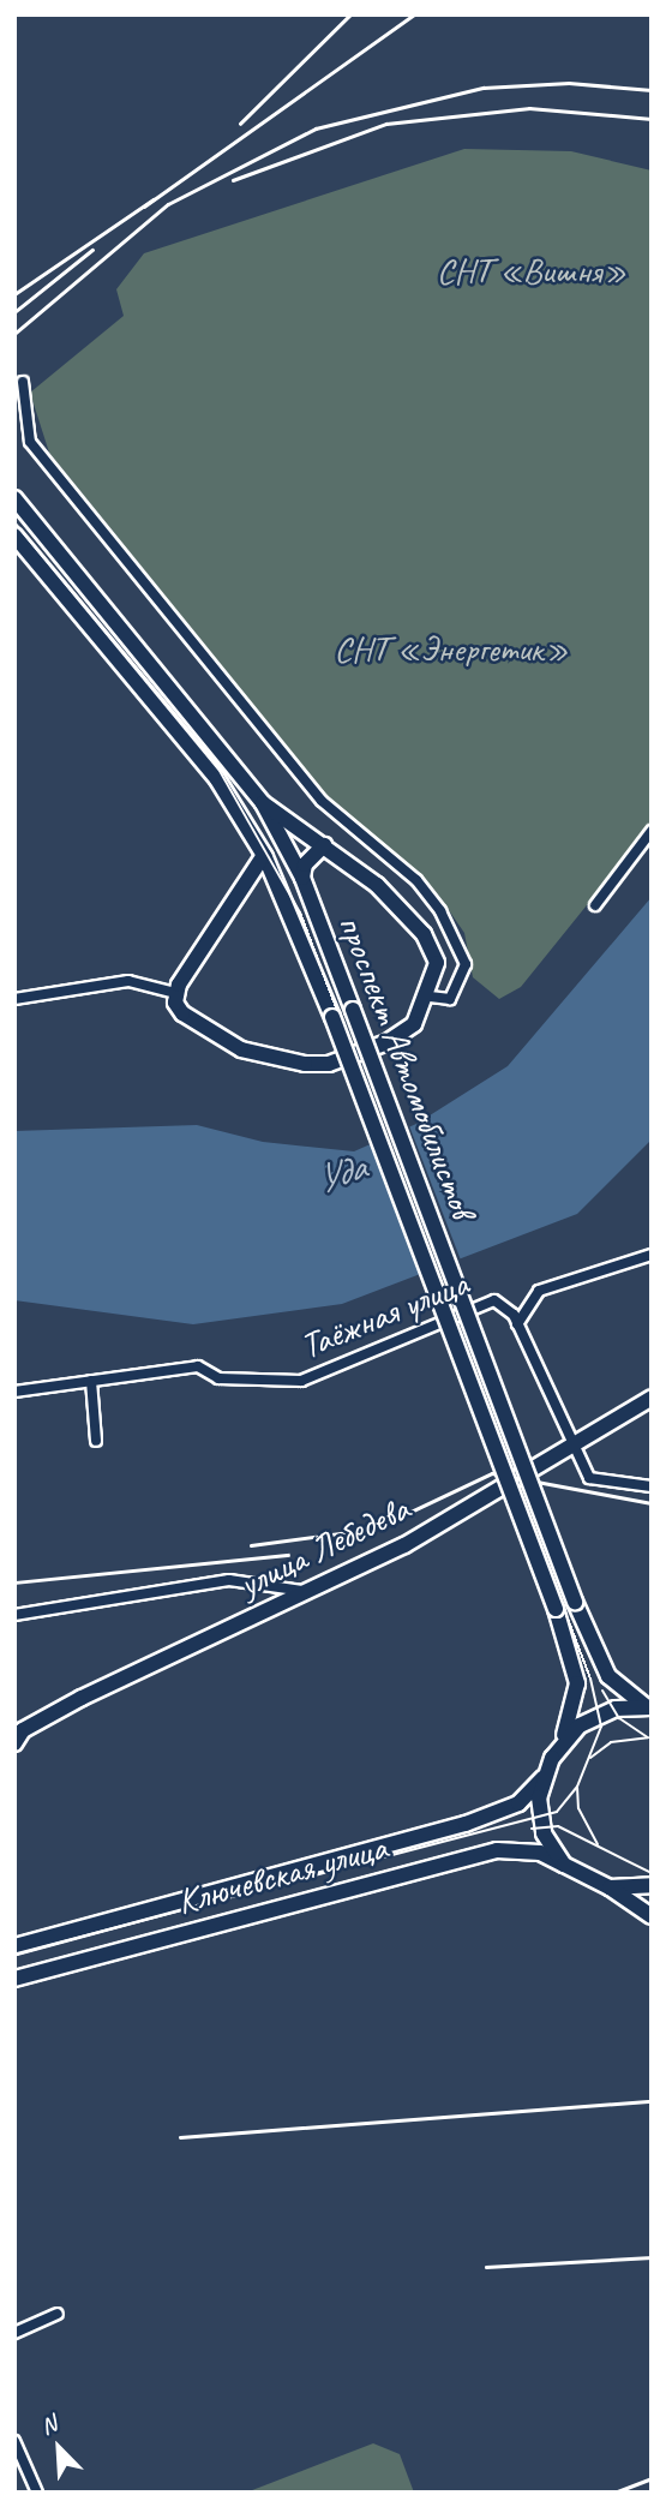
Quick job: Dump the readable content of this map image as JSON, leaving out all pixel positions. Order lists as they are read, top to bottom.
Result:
{
  "streets": {
    "main road": ["проспект Автомобилистов", "улица Лебедева", "Ключевская улица"],
    "street": ["Таёжная улица"]
  },
  "crossings": [
    ["проспект Автомобилистов", "Ключевская улица"]
  ],
  "water": ["Уда"],
  "parks": ["СНТ «Вишня»", "СНТ «Энергетик»"],
  "north": "top left"
}
